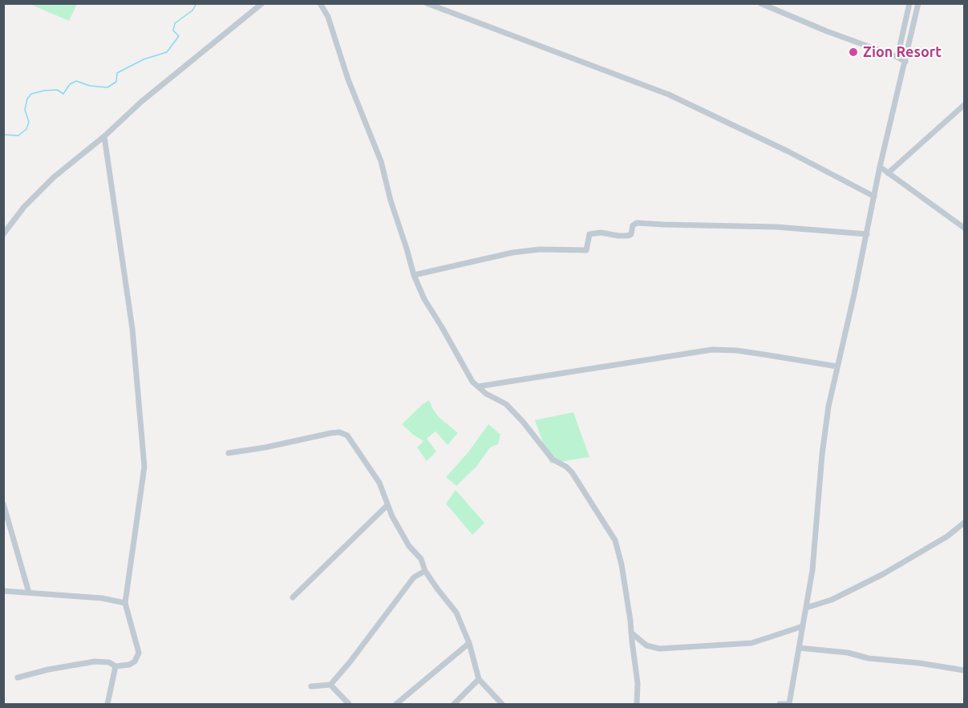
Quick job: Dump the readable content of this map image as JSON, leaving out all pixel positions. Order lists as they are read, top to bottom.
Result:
{
  "places": ["Zion Resort"]
}
